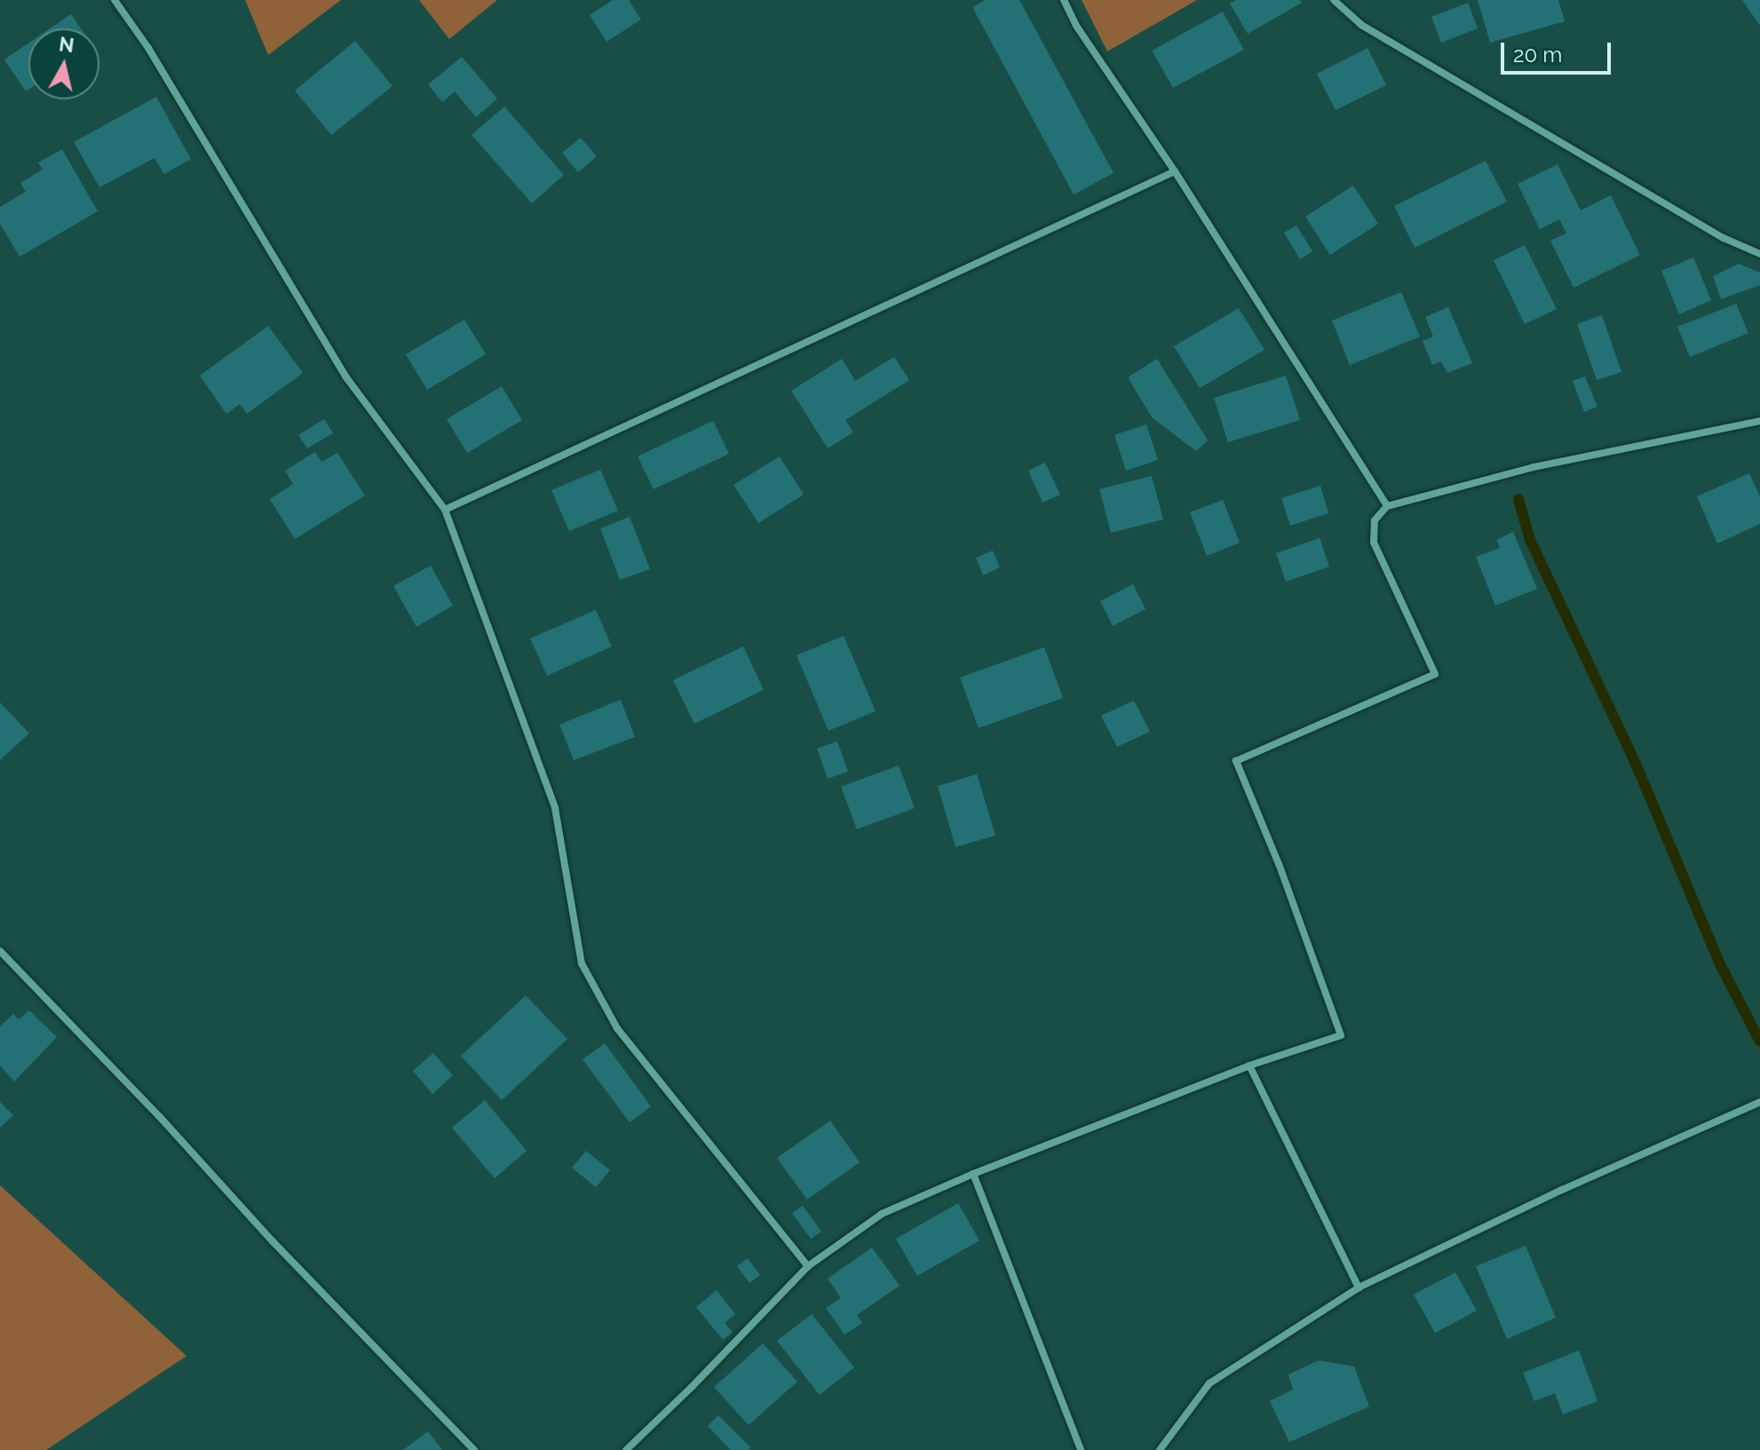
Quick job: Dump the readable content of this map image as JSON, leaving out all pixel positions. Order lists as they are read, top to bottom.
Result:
{
  "scale_bar": "20 m",
  "north": "top"
}
